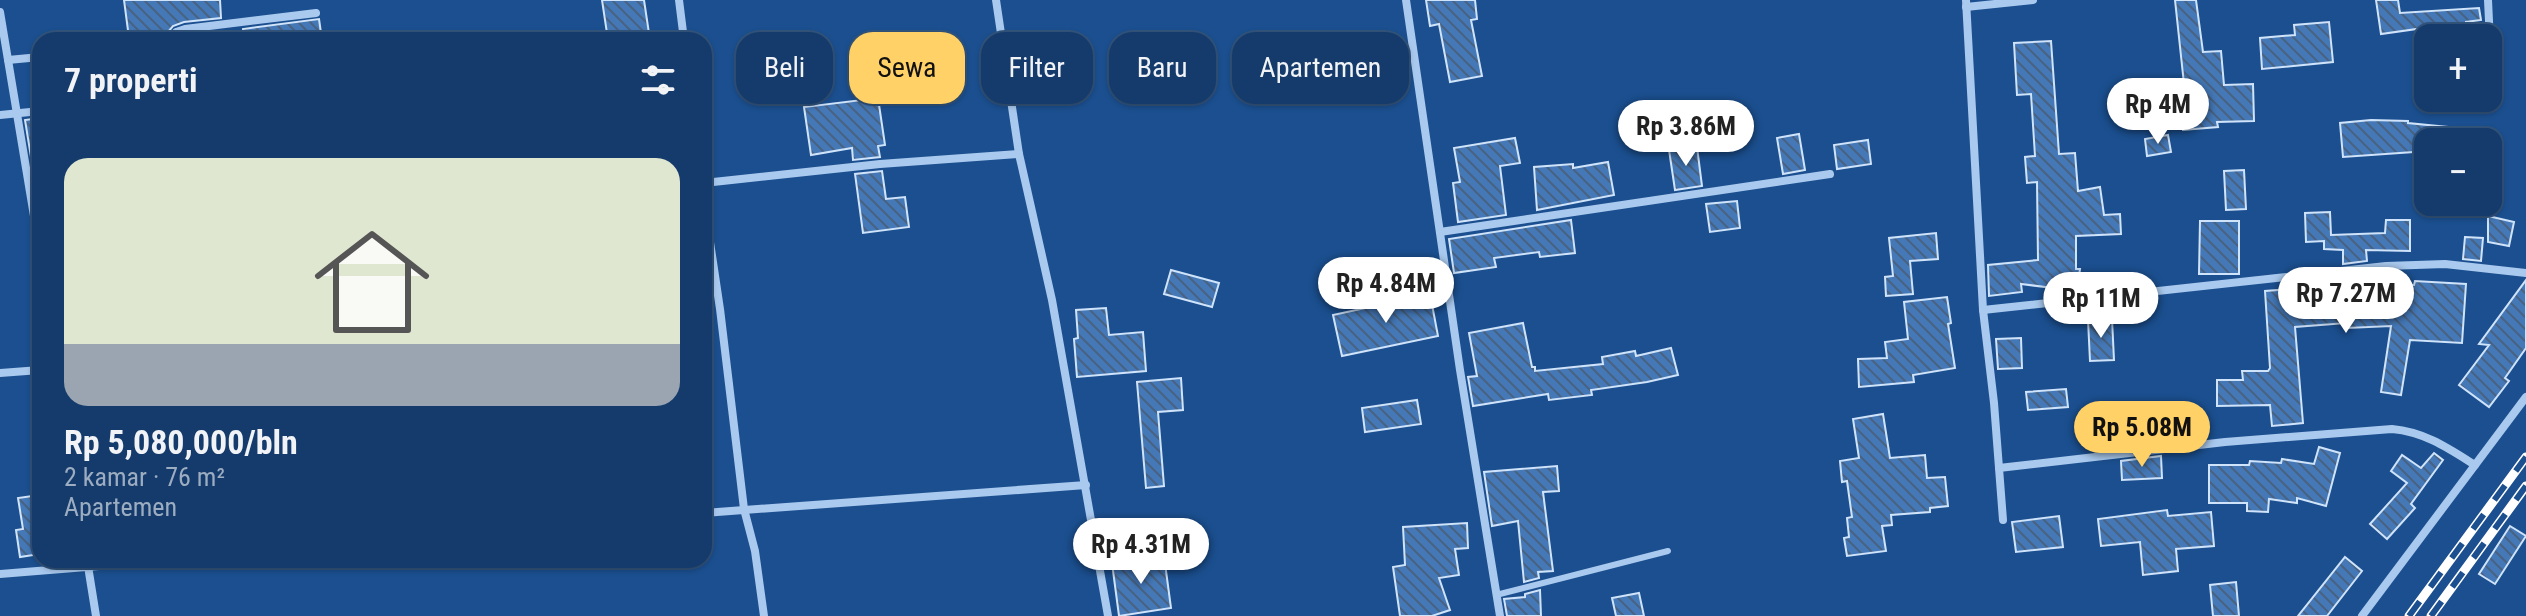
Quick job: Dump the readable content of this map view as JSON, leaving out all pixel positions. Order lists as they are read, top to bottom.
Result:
{
  "page": {
    "map_buttons": ["+", "−"],
    "chip": [
      "Beli",
      "Sewa",
      "Filter",
      "Baru",
      "Apartemen"
    ],
    "heading": "7 properti",
    "price": [
      "Rp 4M",
      "Rp 3.86M",
      "Rp 4.84M",
      "Rp 7.27M",
      "Rp 11M",
      "Rp 5.08M",
      "Rp 4.31M"
    ],
    "list": [
      {
        "name": "Rp 5,080,000/bln",
        "note": "2 kamar · 76 m² · Apartemen"
      }
    ]
  }
}
